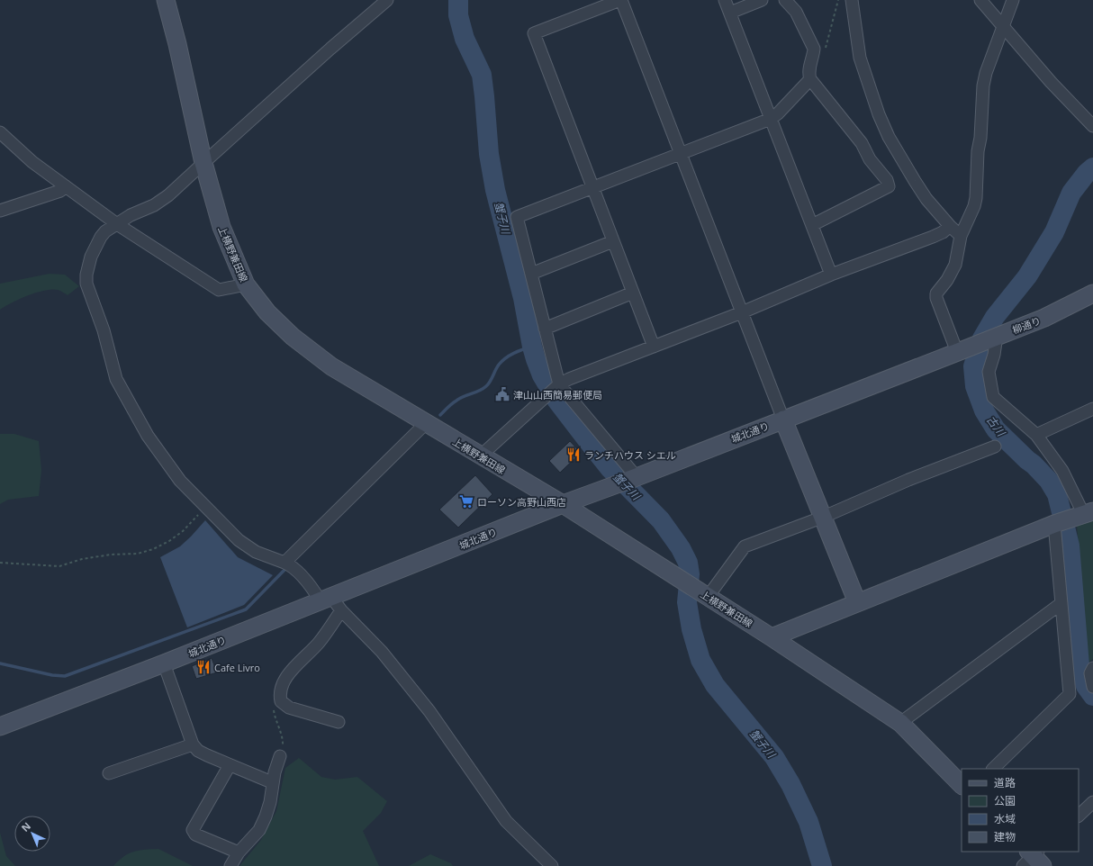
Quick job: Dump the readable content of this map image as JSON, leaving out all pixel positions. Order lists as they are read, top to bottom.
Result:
{
  "streets": {
    "street": ["上横野兼田線", "柳通り", "城北通り"]
  },
  "crossings": [
    ["上横野兼田線", "城北通り"],
    ["柳通り", "城北通り"]
  ],
  "water": ["蟹子川", "古川"],
  "places": {
    "public building": ["津山山西簡易郵便局"],
    "restaurant": ["ランチハウス シエル", "Cafe Livro"],
    "supermarket": ["ローソン高野山西店"]
  },
  "legend": [
    "道路",
    "公園",
    "水域",
    "建物"
  ],
  "north": "top left"
}
